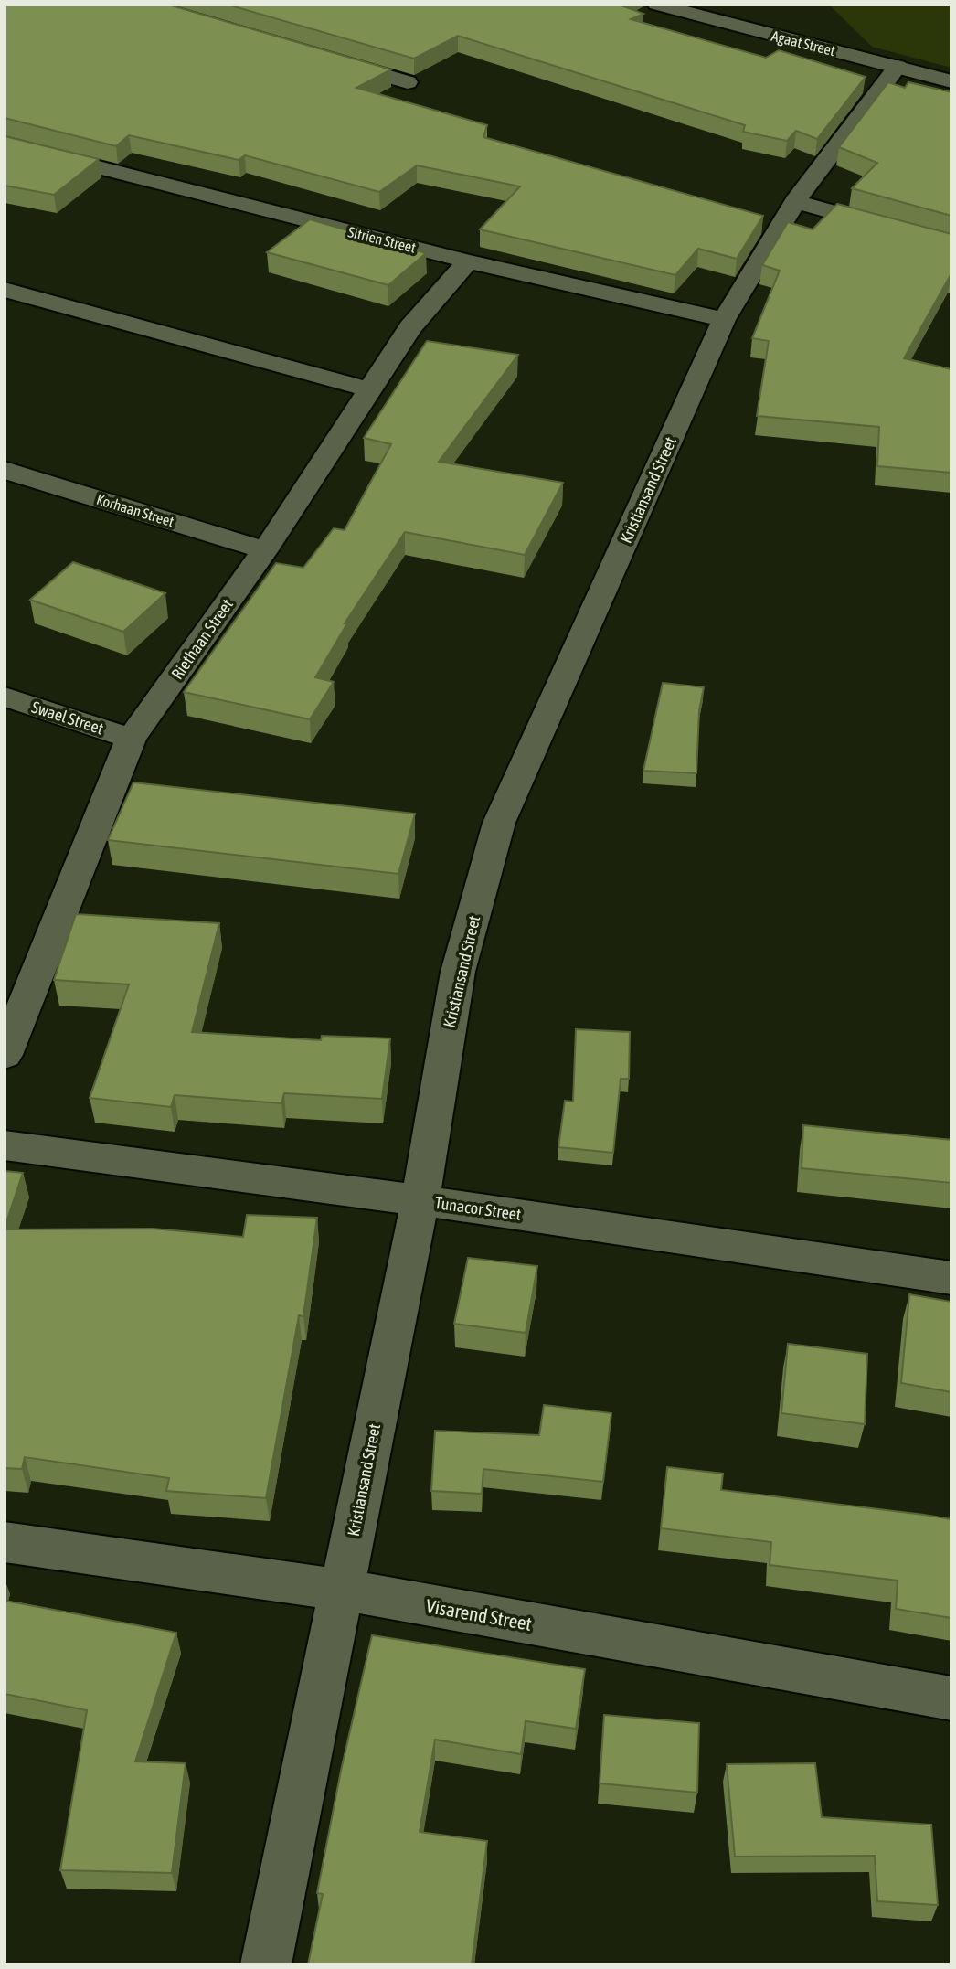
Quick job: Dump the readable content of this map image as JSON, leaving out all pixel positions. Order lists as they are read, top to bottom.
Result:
{
  "streets": {
    "street": [
      "Agaat Street",
      "Sitrien Street",
      "Kristiansand Street",
      "Korhaan Street",
      "Riethaan Street",
      "Swael Street",
      "Tunacor Street",
      "Visarend Street"
    ]
  },
  "crossings": [
    ["Agaat Street", "Kristiansand Street"],
    ["Sitrien Street", "Kristiansand Street"],
    ["Sitrien Street", "Riethaan Street"],
    ["Kristiansand Street", "Tunacor Street"],
    ["Kristiansand Street", "Visarend Street"],
    ["Korhaan Street", "Riethaan Street"],
    ["Riethaan Street", "Swael Street"]
  ]
}
